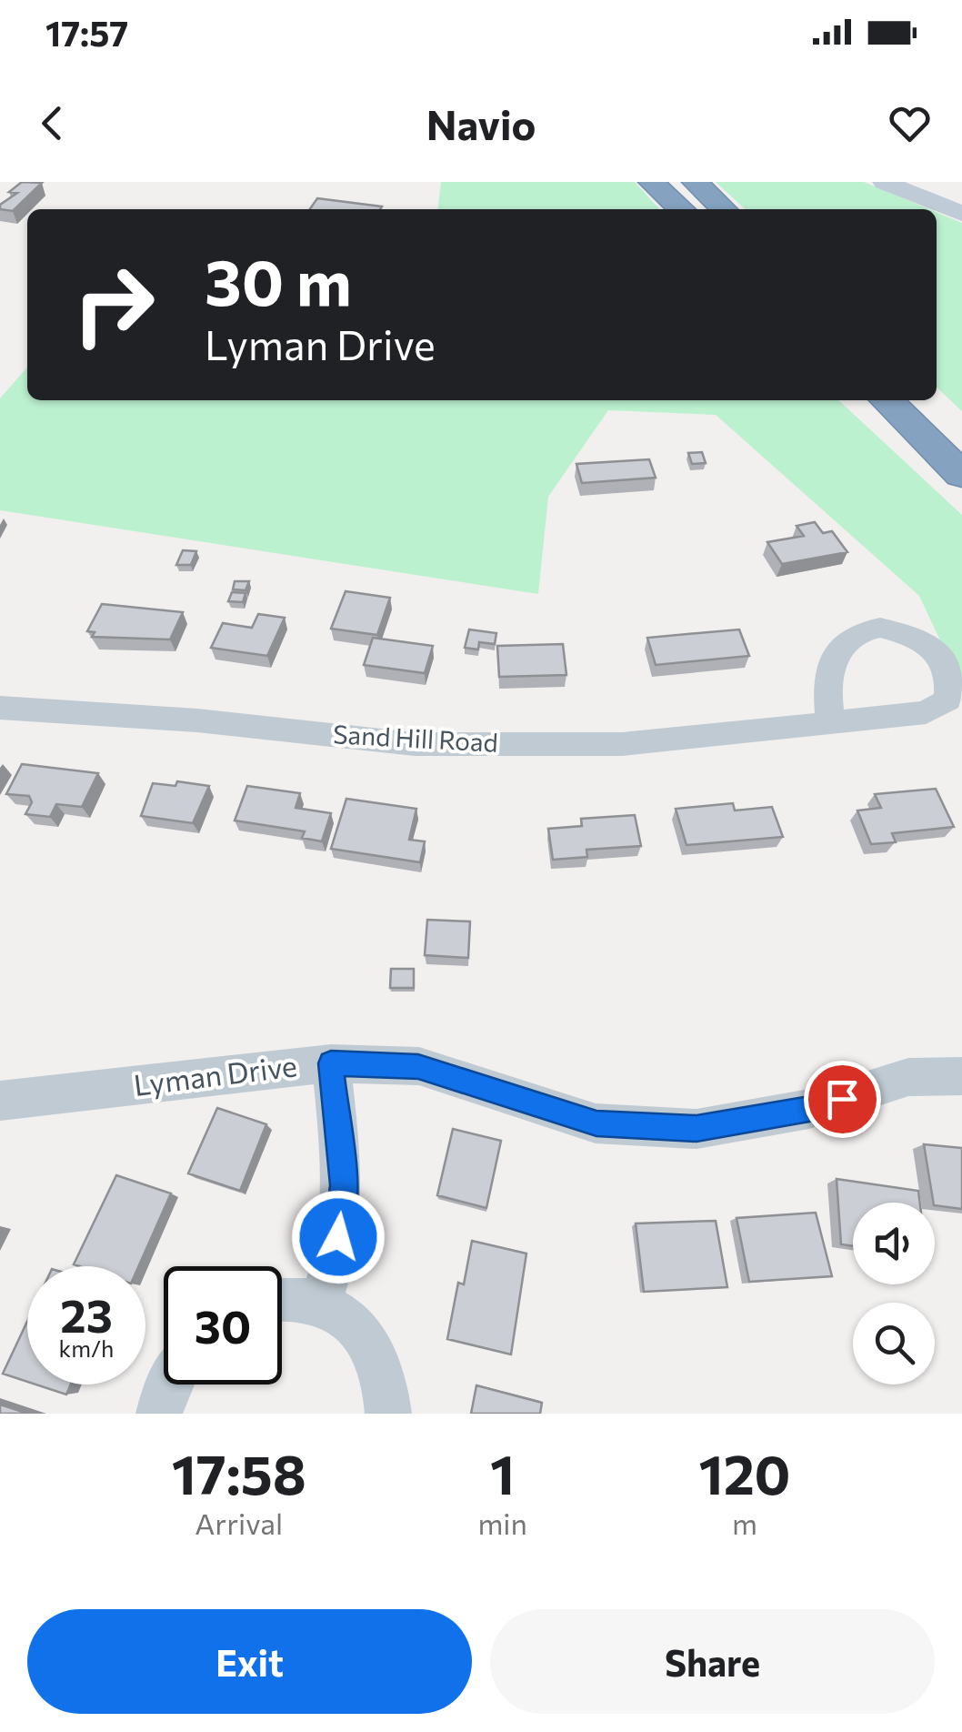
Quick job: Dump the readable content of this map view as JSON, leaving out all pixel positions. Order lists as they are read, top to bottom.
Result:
{
  "streets": {
    "street": ["Sand Hill Road", "Lyman Drive"]
  },
  "page": {
    "status": "17:57",
    "header": "Navio",
    "turn": ["30 m", "Lyman Drive"],
    "speed": "23 km/h",
    "limit": "30",
    "eta": [
      "17:58",
      "Arrival",
      "1",
      "min",
      "120",
      "m"
    ],
    "buttons": ["Exit", "Share"]
  }
}
